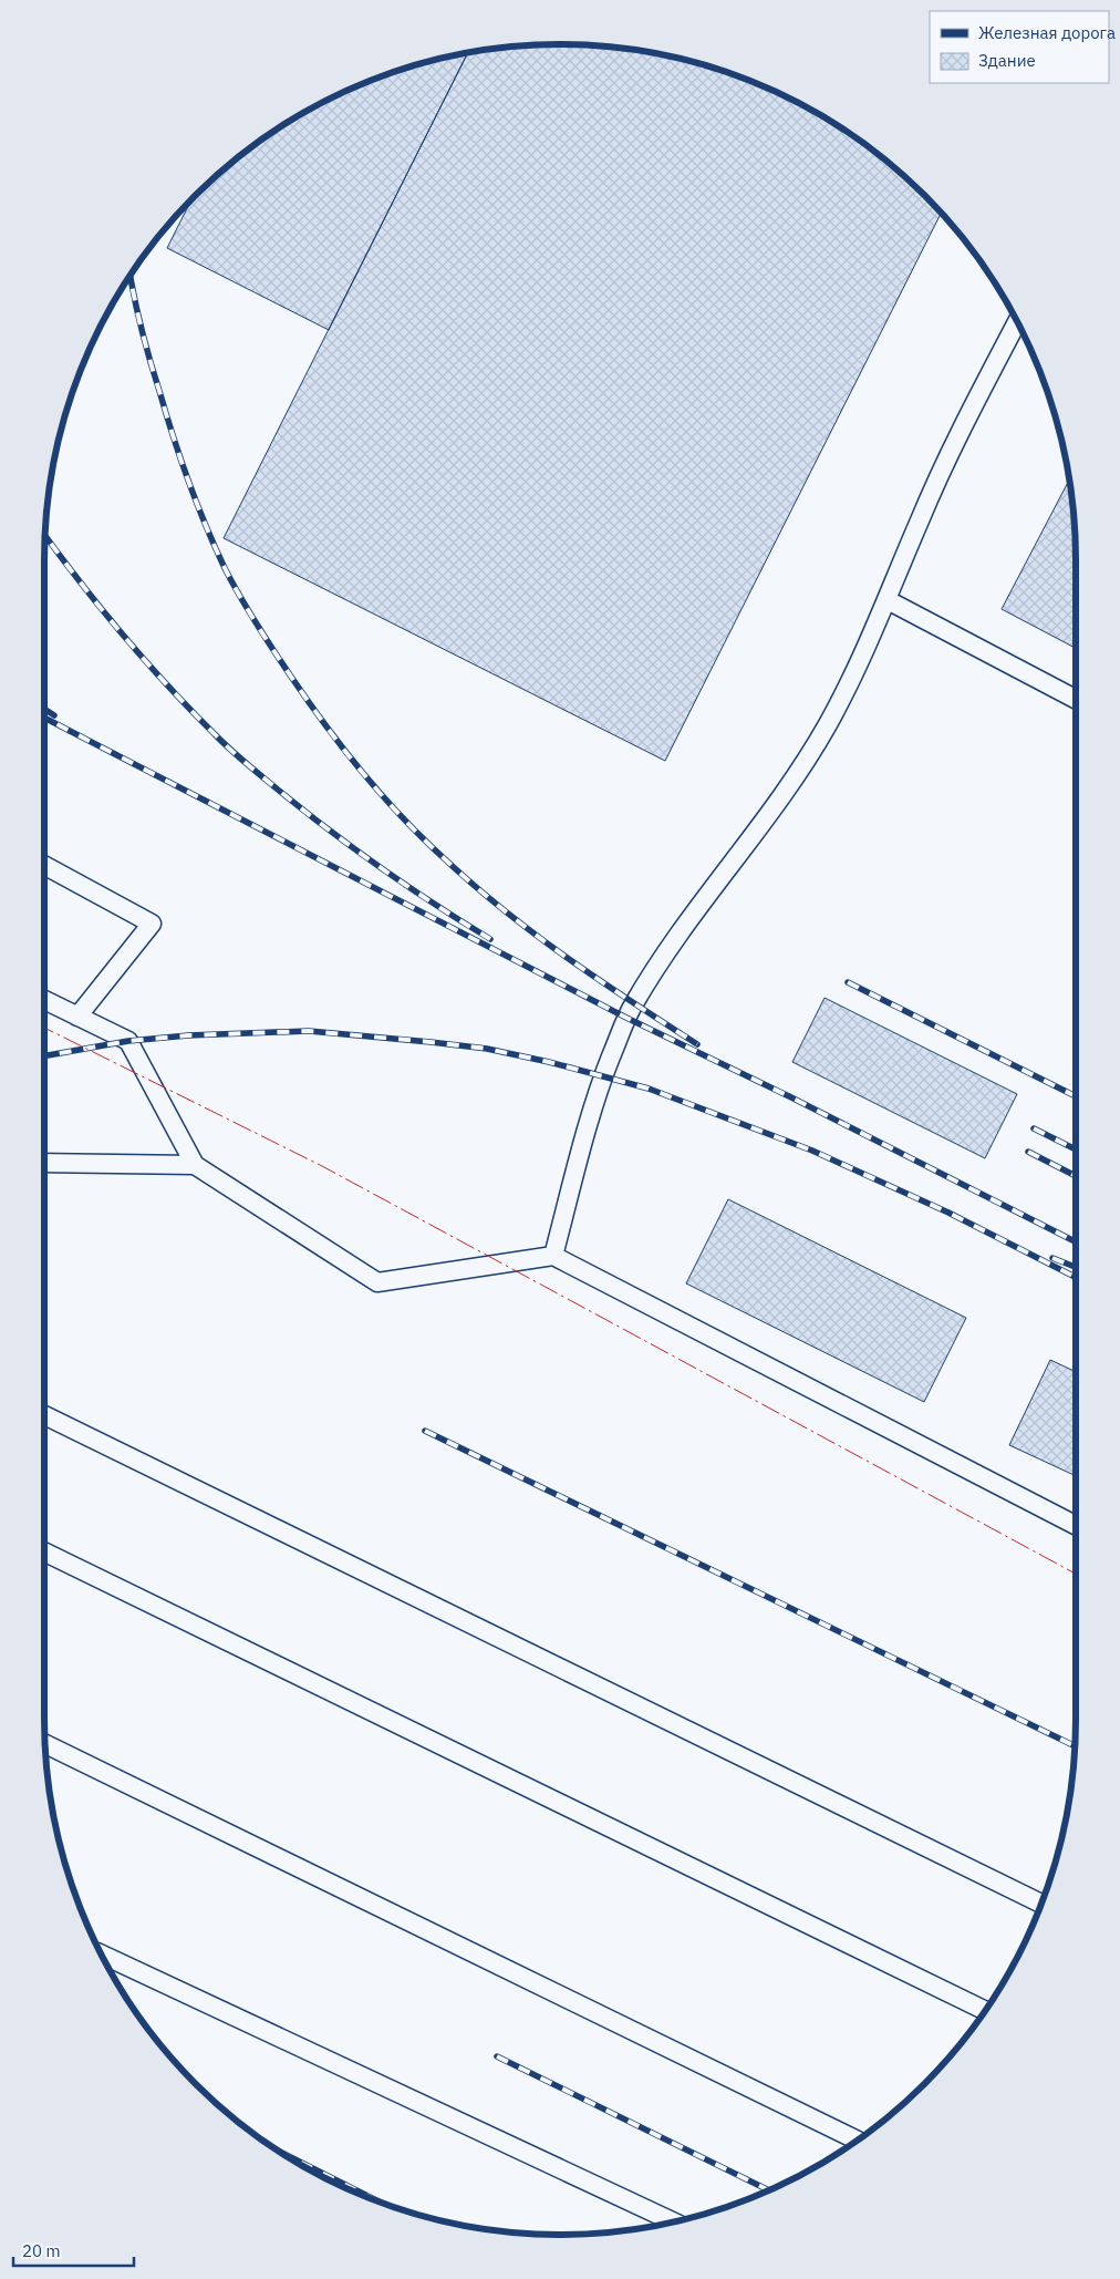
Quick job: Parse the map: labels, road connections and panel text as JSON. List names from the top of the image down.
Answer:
{
  "legend": ["Железная дорога", "Здание"],
  "scale_bar": "20 m"
}
